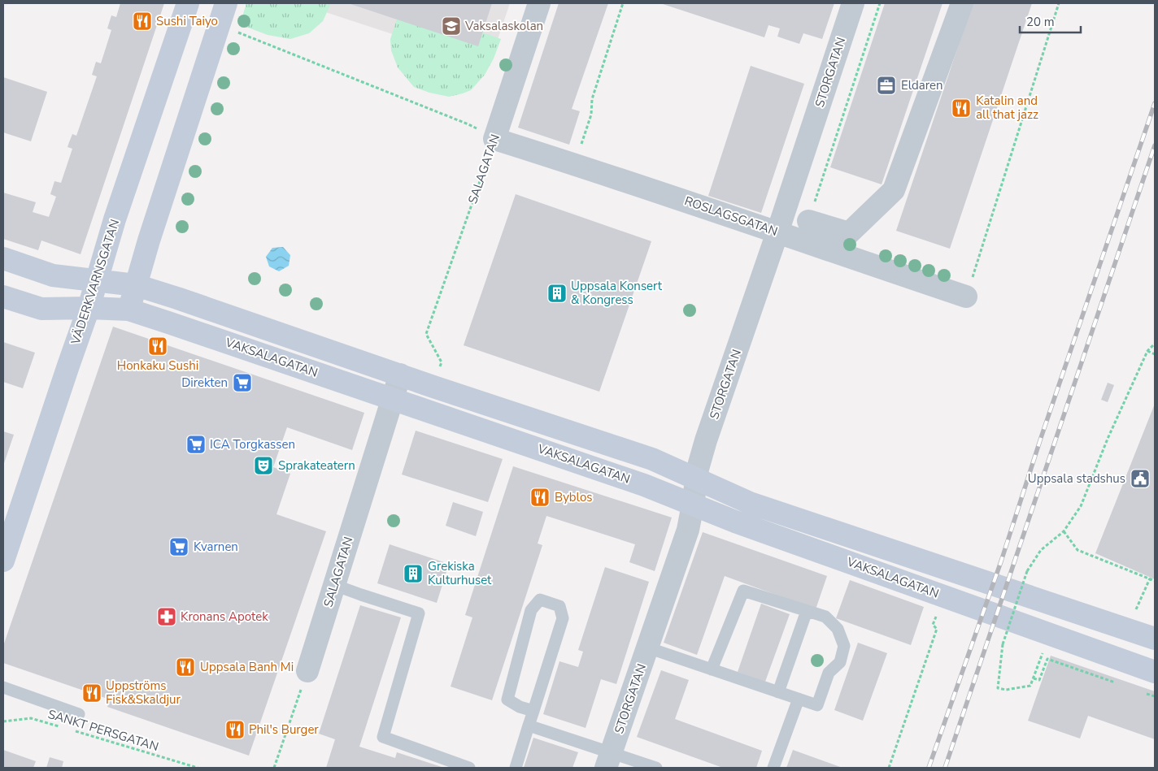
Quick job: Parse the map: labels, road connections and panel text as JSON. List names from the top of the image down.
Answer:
{
  "streets": {
    "main road": ["VÄDERKVARNSGATAN", "VAKSALAGATAN"],
    "street": ["STORGATAN", "SALAGATAN", "ROSLAGSGATAN"],
    "path": ["SANKT PERSGATAN"]
  },
  "crossings": [
    ["STORGATAN", "ROSLAGSGATAN"],
    ["STORGATAN", "VAKSALAGATAN"],
    ["SALAGATAN", "ROSLAGSGATAN"],
    ["SALAGATAN", "VAKSALAGATAN"],
    ["VÄDERKVARNSGATAN", "VAKSALAGATAN"]
  ],
  "places": {
    "restaurant": [
      "Sushi Taiyo",
      "Katalin and all that jazz",
      "Honkaku Sushi",
      "Byblos",
      "Uppsala Banh Mi",
      "Uppströms Fisk&Skaldjur",
      "Phil's Burger"
    ],
    "school or university": ["Vaksalaskolan"],
    "office": ["Eldaren"],
    "building": ["Uppsala Konsert & Kongress", "Grekiska Kulturhuset"],
    "supermarket": ["Direkten", "ICA Torgkassen", "Kvarnen"],
    "theatre": ["Sprakateatern"],
    "public building": ["Uppsala stadshus"],
    "pharmacy": ["Kronans Apotek"]
  },
  "scale_bar": "20 m"
}
